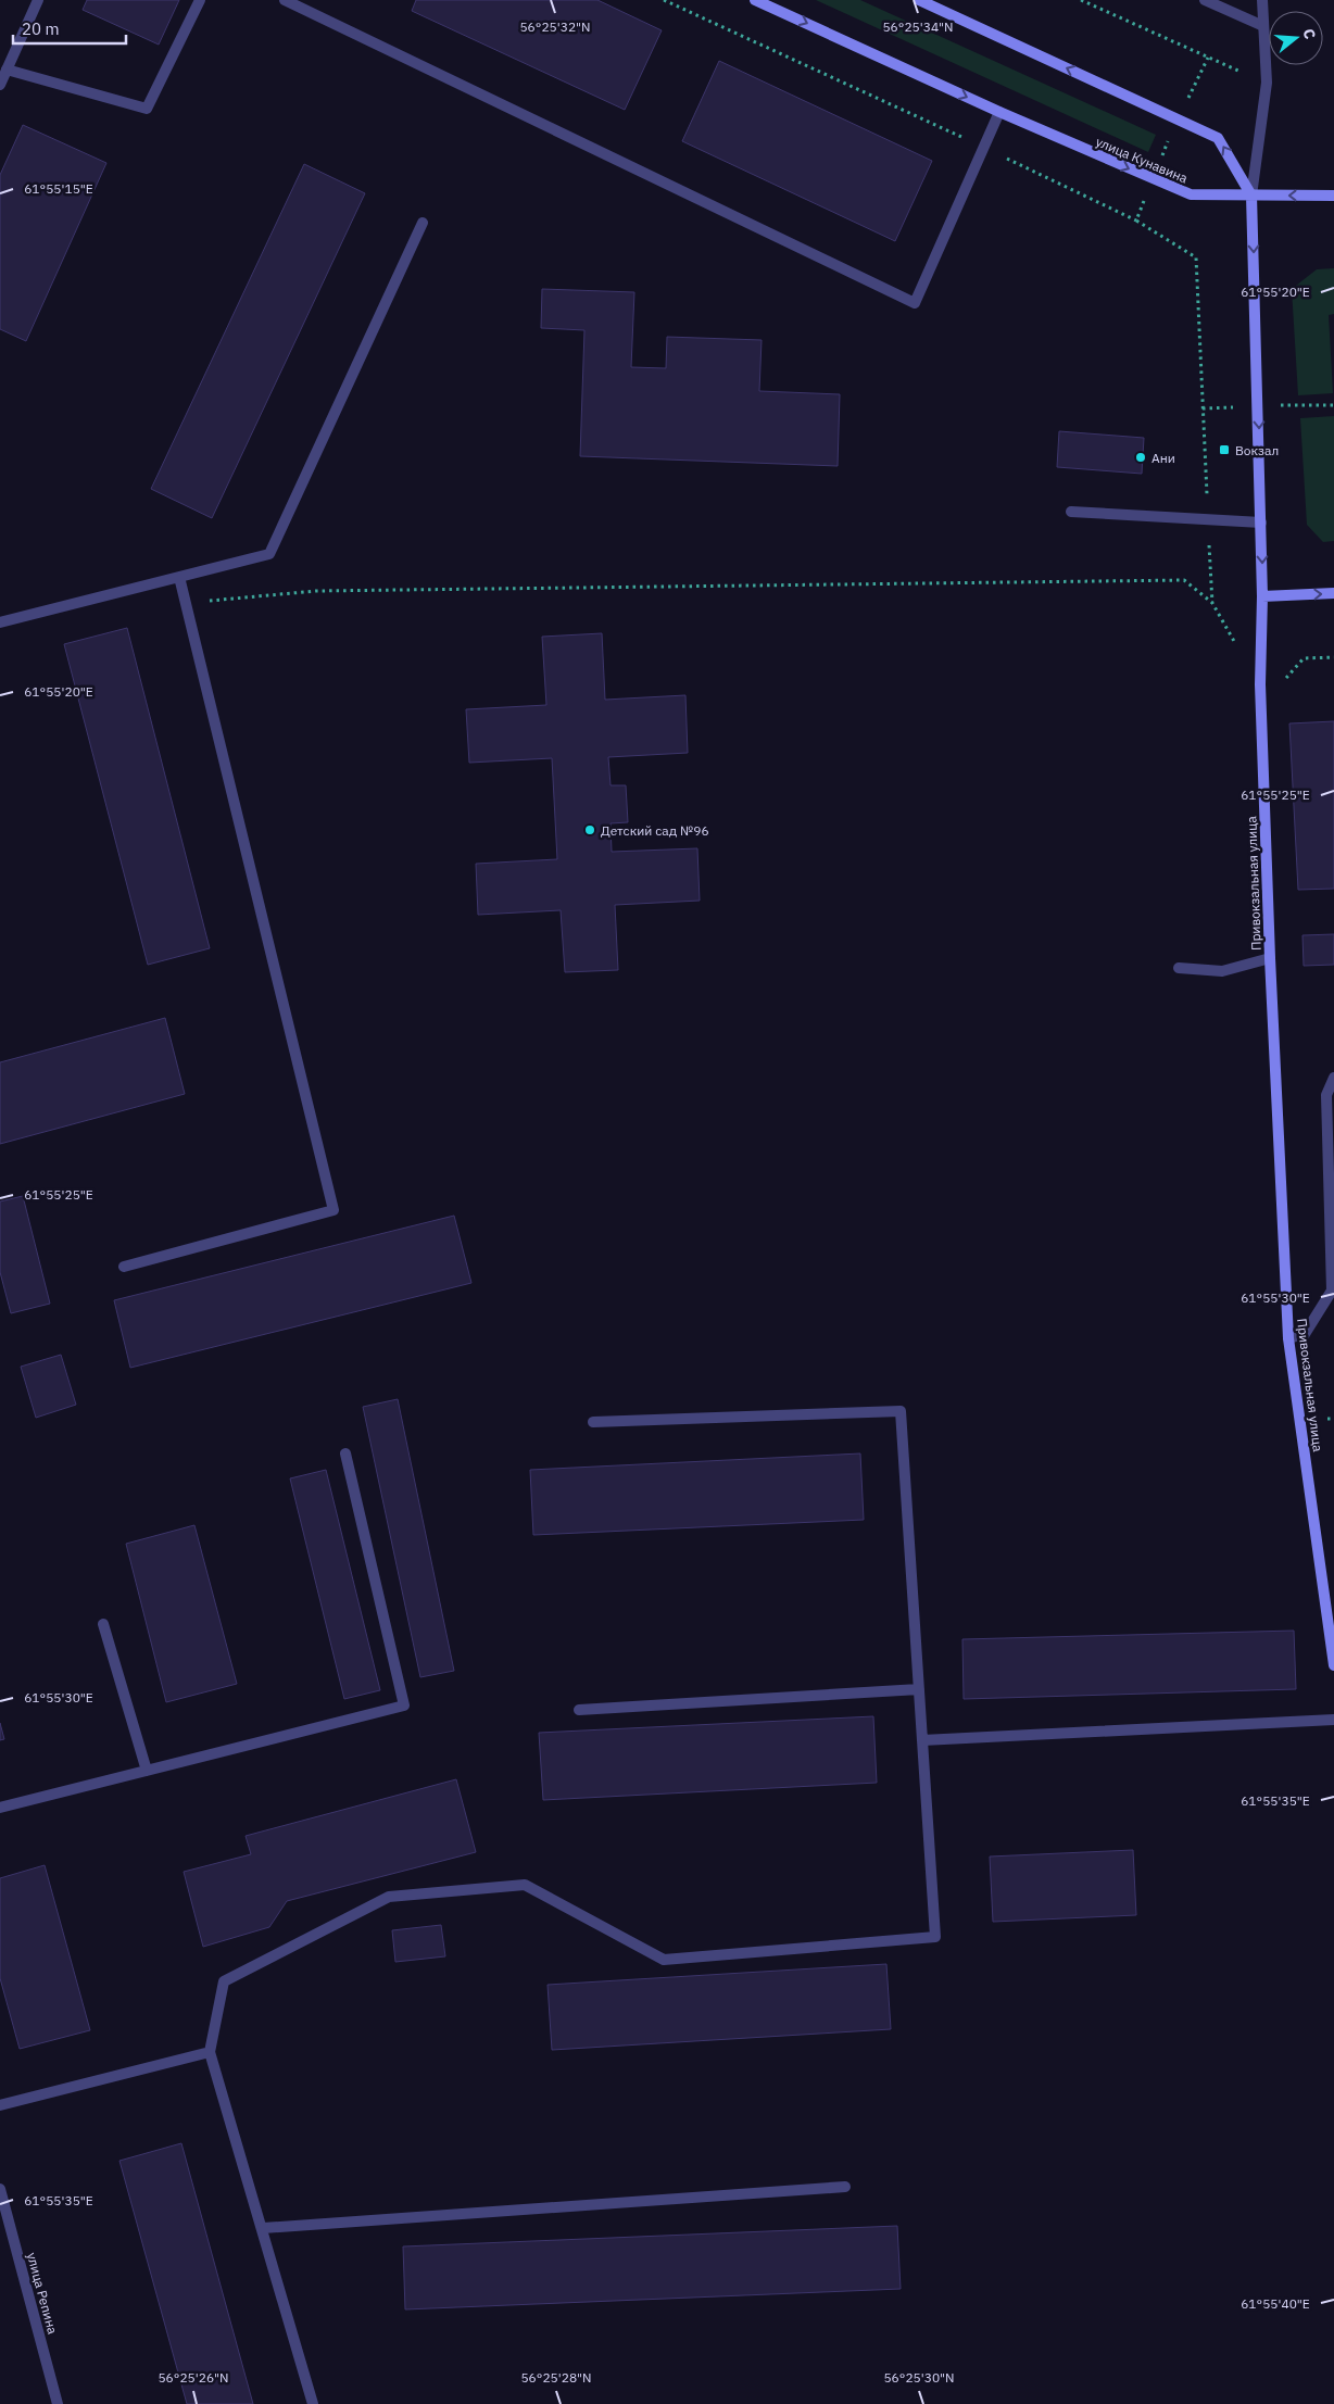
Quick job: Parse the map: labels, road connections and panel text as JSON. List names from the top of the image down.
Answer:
{
  "streets": {
    "street": ["улица Кунавина", "Привокзальная улица", "улица Репина"]
  },
  "crossings": [
    ["улица Кунавина", "Привокзальная улица"]
  ],
  "places": {
    "transit": ["Вокзал"],
    "other": ["Ани", "Детский сад №96"]
  },
  "scale_bar": "20 m",
  "north": "right",
  "coordinates": [
    "56°25'32\"N",
    "56°25'34\"N",
    "61°55'15\"E",
    "61°55'20\"E",
    "61°55'25\"E",
    "61°55'30\"E",
    "61°55'35\"E",
    "61°55'40\"E",
    "56°25'26\"N",
    "56°25'28\"N",
    "56°25'30\"N"
  ]
}
